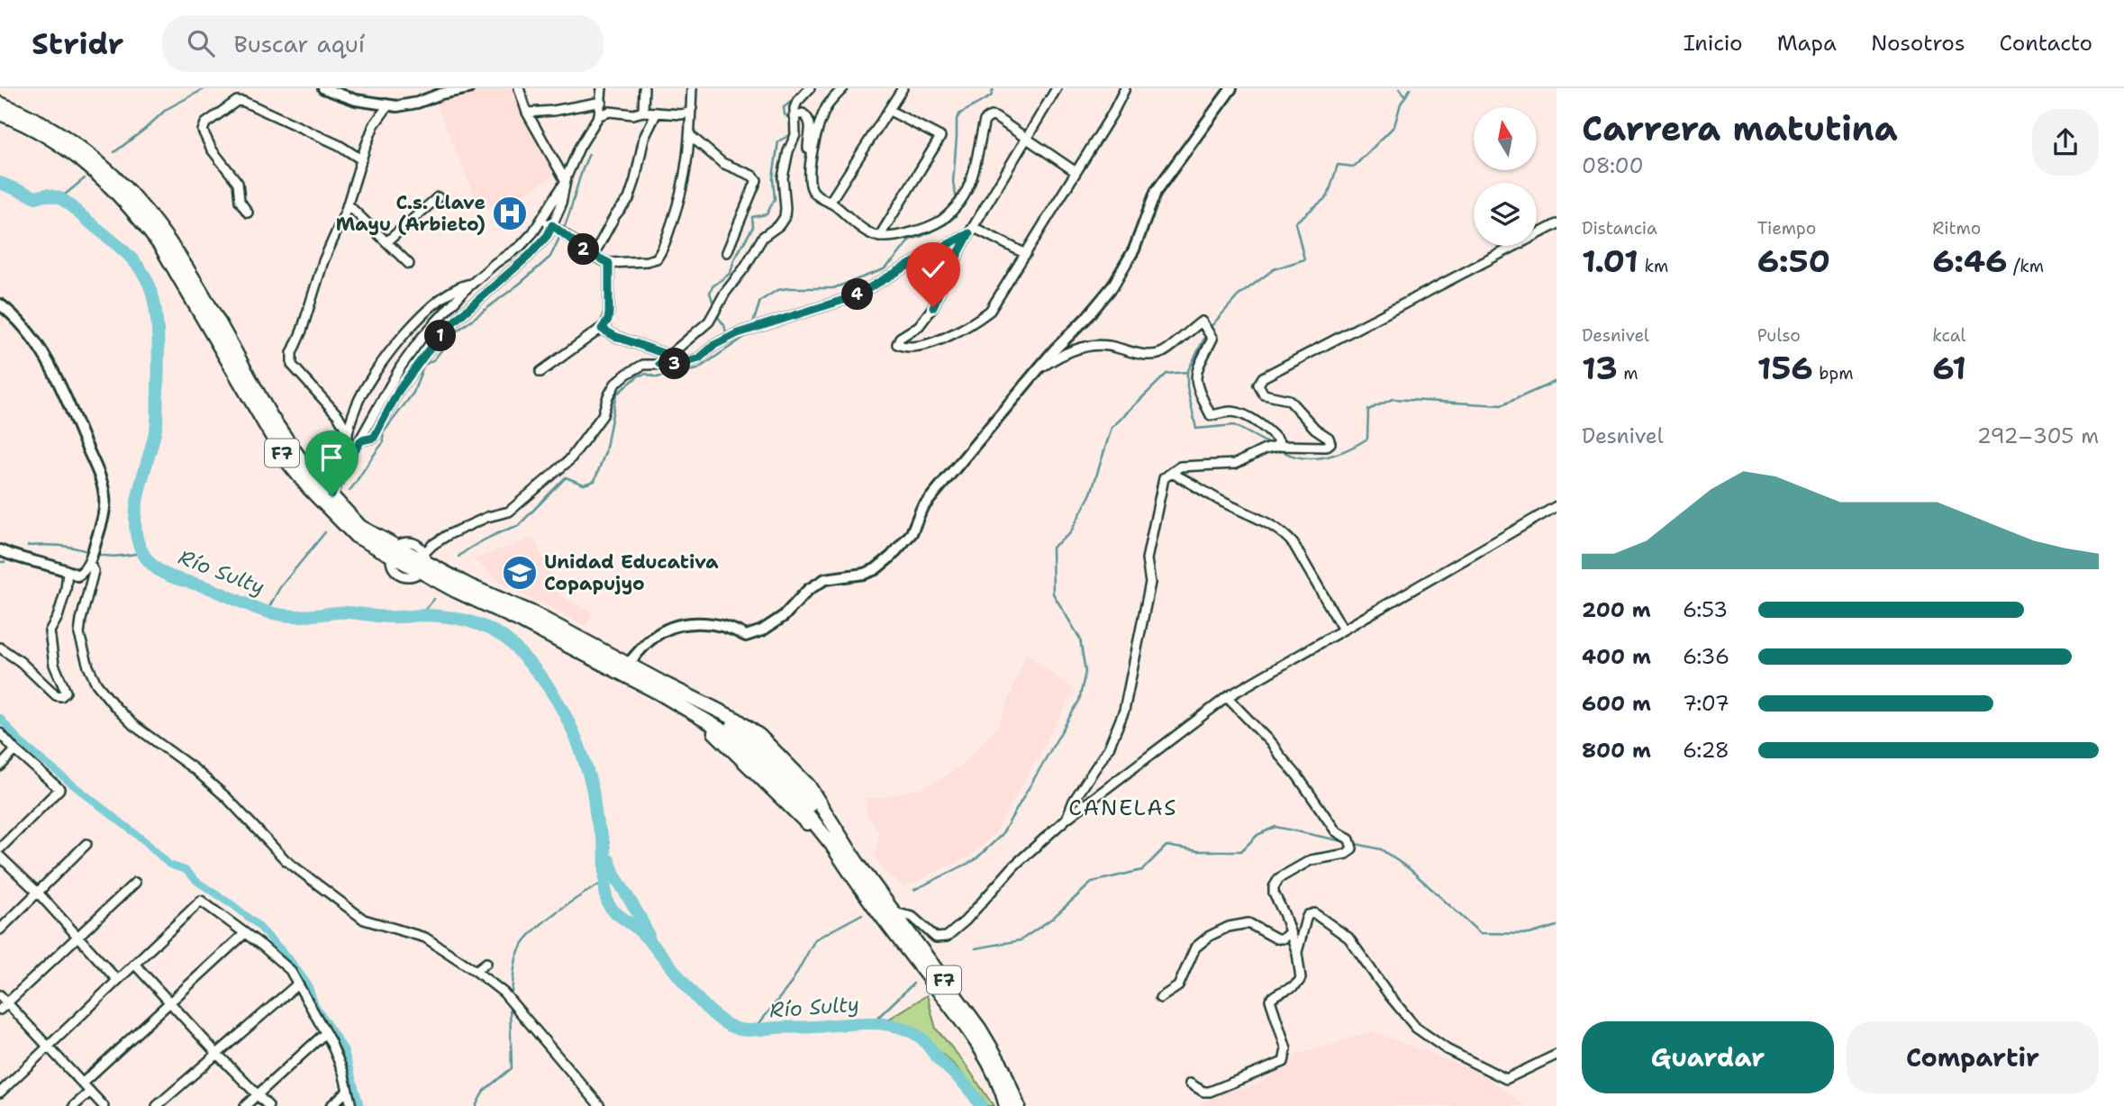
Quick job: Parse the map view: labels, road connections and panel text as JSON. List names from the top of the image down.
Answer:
{
  "streets": {
    "highway": ["F7"]
  },
  "districts": ["CANELAS"],
  "water": ["Río Sulty"],
  "places": {
    "hospital": ["C.s. Llave Mayu (Arbieto)"],
    "school or university": ["Unidad Educativa Copapujyo"]
  },
  "north": "top",
  "page": {
    "header": "Stridr",
    "search": "Buscar aquí",
    "nav": [
      "Inicio",
      "Mapa",
      "Nosotros",
      "Contacto"
    ],
    "heading": ["Carrera matutina", "08:00"],
    "stats": [
      ["Distancia", "1.01 km"],
      ["Tiempo", "6:50"],
      ["Ritmo", "6:46 /km"],
      ["Desnivel", "13 m"],
      ["Pulso", "156 bpm"],
      ["kcal", "61"]
    ],
    "pins": [
      "2",
      "4",
      "1",
      "3"
    ],
    "chart": ["Desnivel", "292–305 m"],
    "list": [
      {
        "name": "200 m",
        "note": "6:53"
      },
      {
        "name": "400 m",
        "note": "6:36"
      },
      {
        "name": "600 m",
        "note": "7:07"
      },
      {
        "name": "800 m",
        "note": "6:28"
      }
    ],
    "buttons": ["Guardar", "Compartir"]
  }
}
